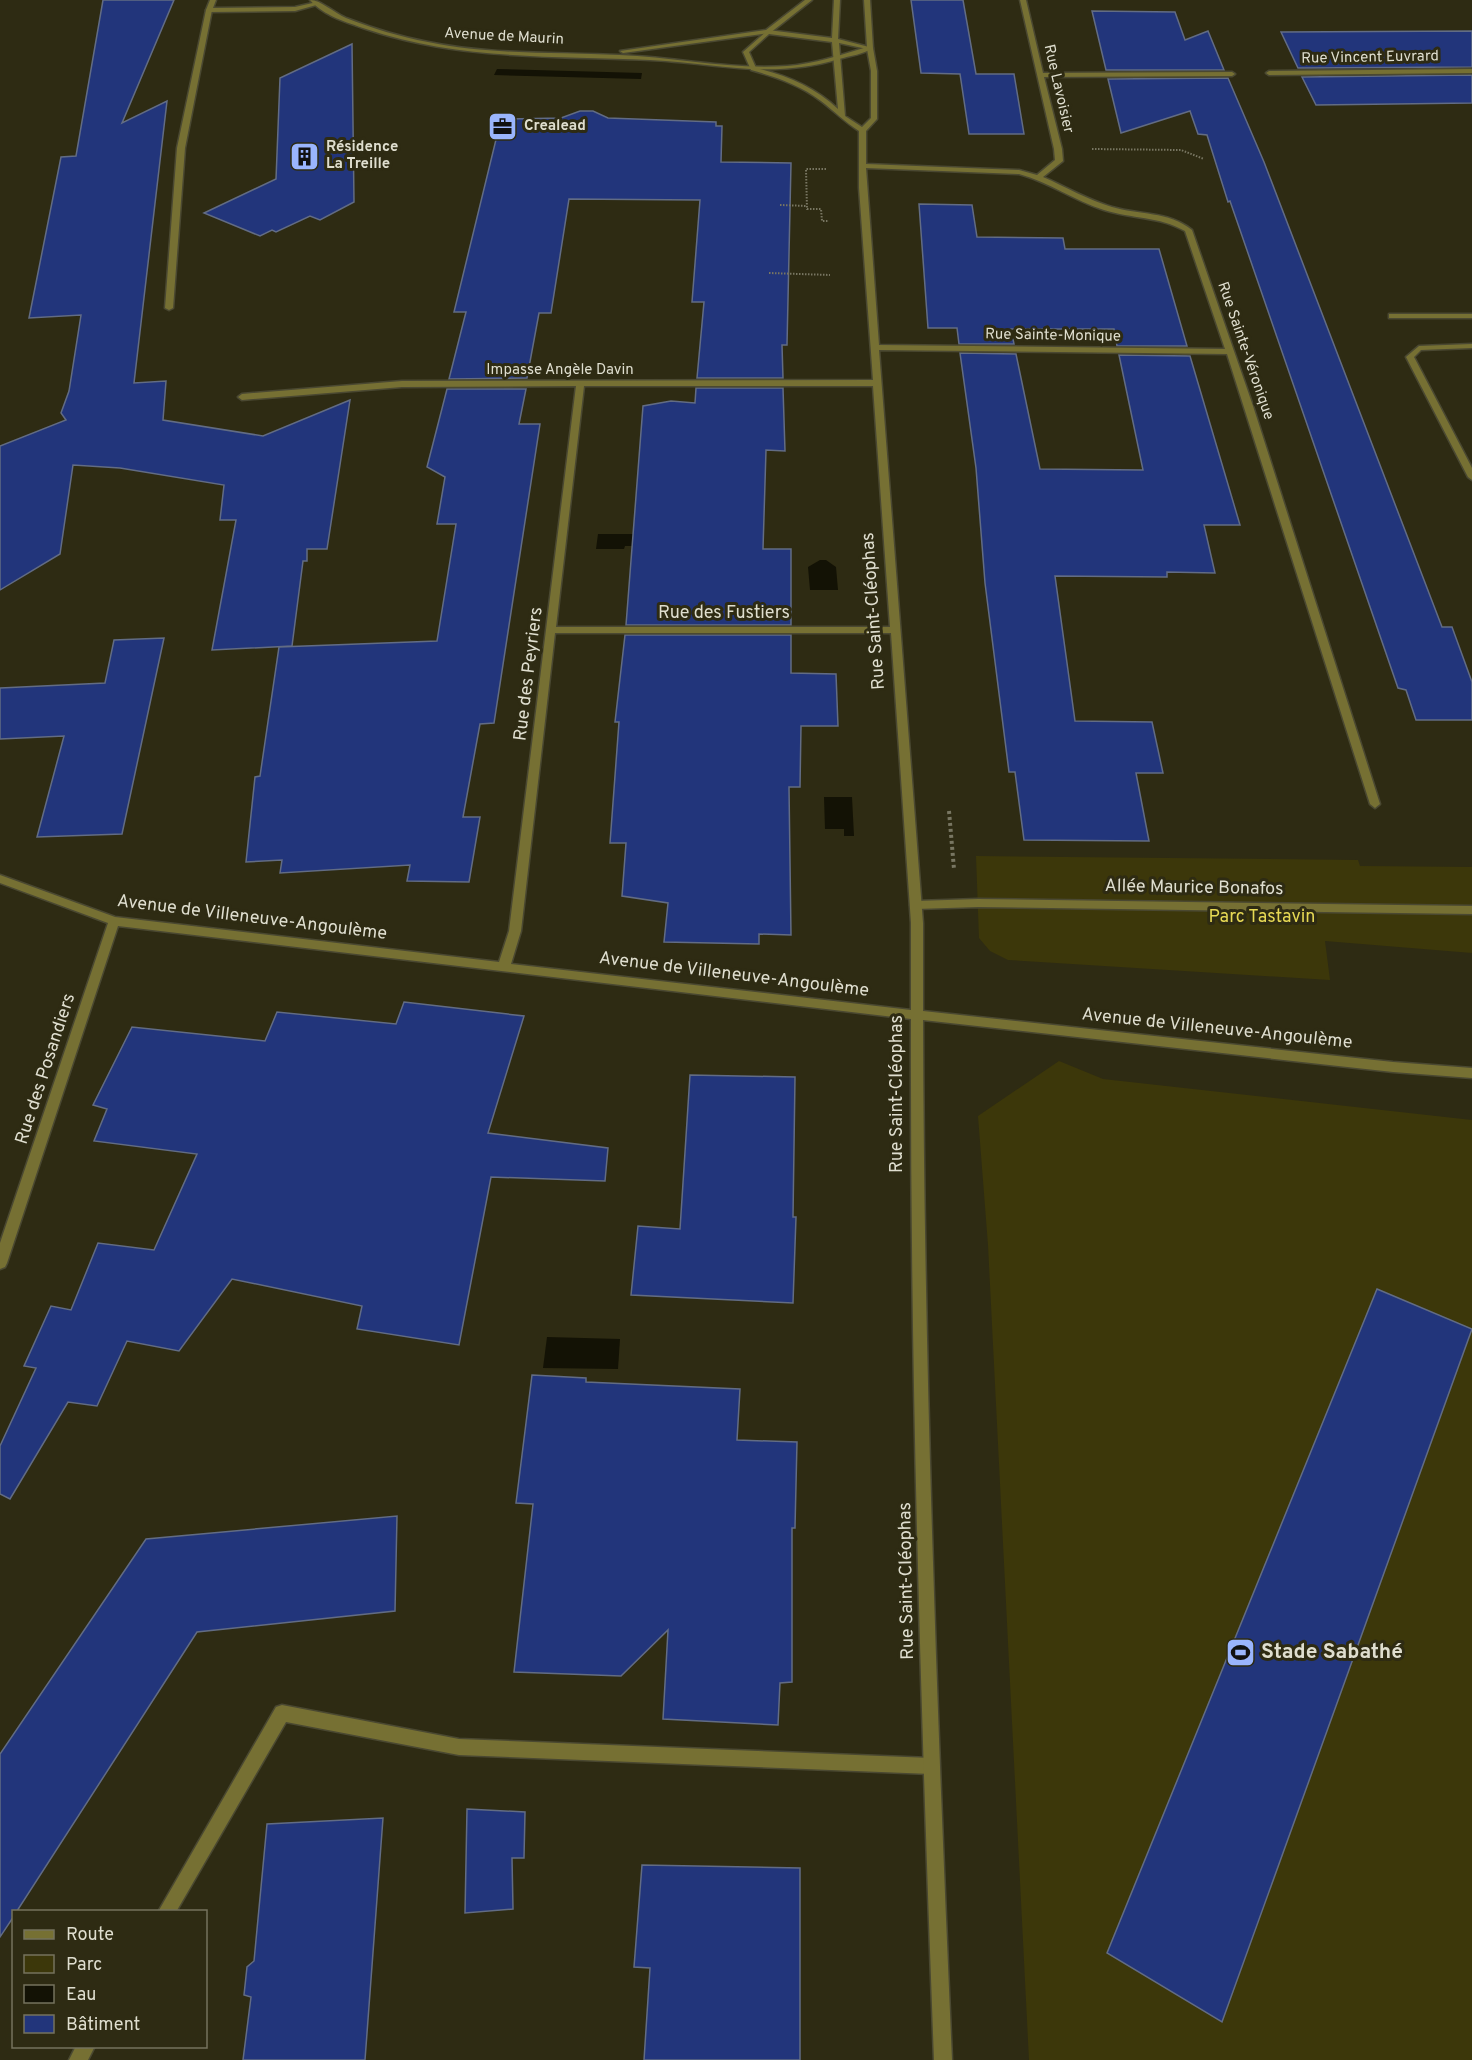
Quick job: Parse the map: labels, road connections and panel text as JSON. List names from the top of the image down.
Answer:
{
  "streets": {
    "street": [
      "Avenue de Maurin",
      "Rue Vincent Euvrard",
      "Rue Lavoisier",
      "Rue Sainte-Monique",
      "Rue Sainte-Véronique",
      "Impasse Angèle Davin",
      "Rue Saint-Cléophas",
      "Rue des Fustiers",
      "Rue des Peyriers",
      "Allée Maurice Bonafos",
      "Avenue de Villeneuve-Angoulème",
      "Rue des Posandiers"
    ]
  },
  "crossings": [
    ["Avenue de Maurin", "Rue Saint-Cléophas"],
    ["Rue Lavoisier", "Rue Sainte-Véronique"],
    ["Rue Sainte-Monique", "Rue Sainte-Véronique"],
    ["Rue Sainte-Monique", "Rue Saint-Cléophas"],
    ["Rue Sainte-Véronique", "Rue Saint-Cléophas"],
    ["Impasse Angèle Davin", "Rue Saint-Cléophas"],
    ["Impasse Angèle Davin", "Rue des Peyriers"],
    ["Rue Saint-Cléophas", "Rue des Fustiers"],
    ["Rue Saint-Cléophas", "Allée Maurice Bonafos"],
    ["Rue Saint-Cléophas", "Avenue de Villeneuve-Angoulème"],
    ["Rue des Fustiers", "Rue des Peyriers"],
    ["Rue des Peyriers", "Avenue de Villeneuve-Angoulème"],
    ["Avenue de Villeneuve-Angoulème", "Rue des Posandiers"]
  ],
  "parks": ["Parc Tastavin"],
  "places": {
    "office": ["Crealead"],
    "building": ["Résidence La Treille"],
    "sports": ["Stade Sabathé"]
  },
  "legend": [
    "Route",
    "Parc",
    "Eau",
    "Bâtiment"
  ]
}
